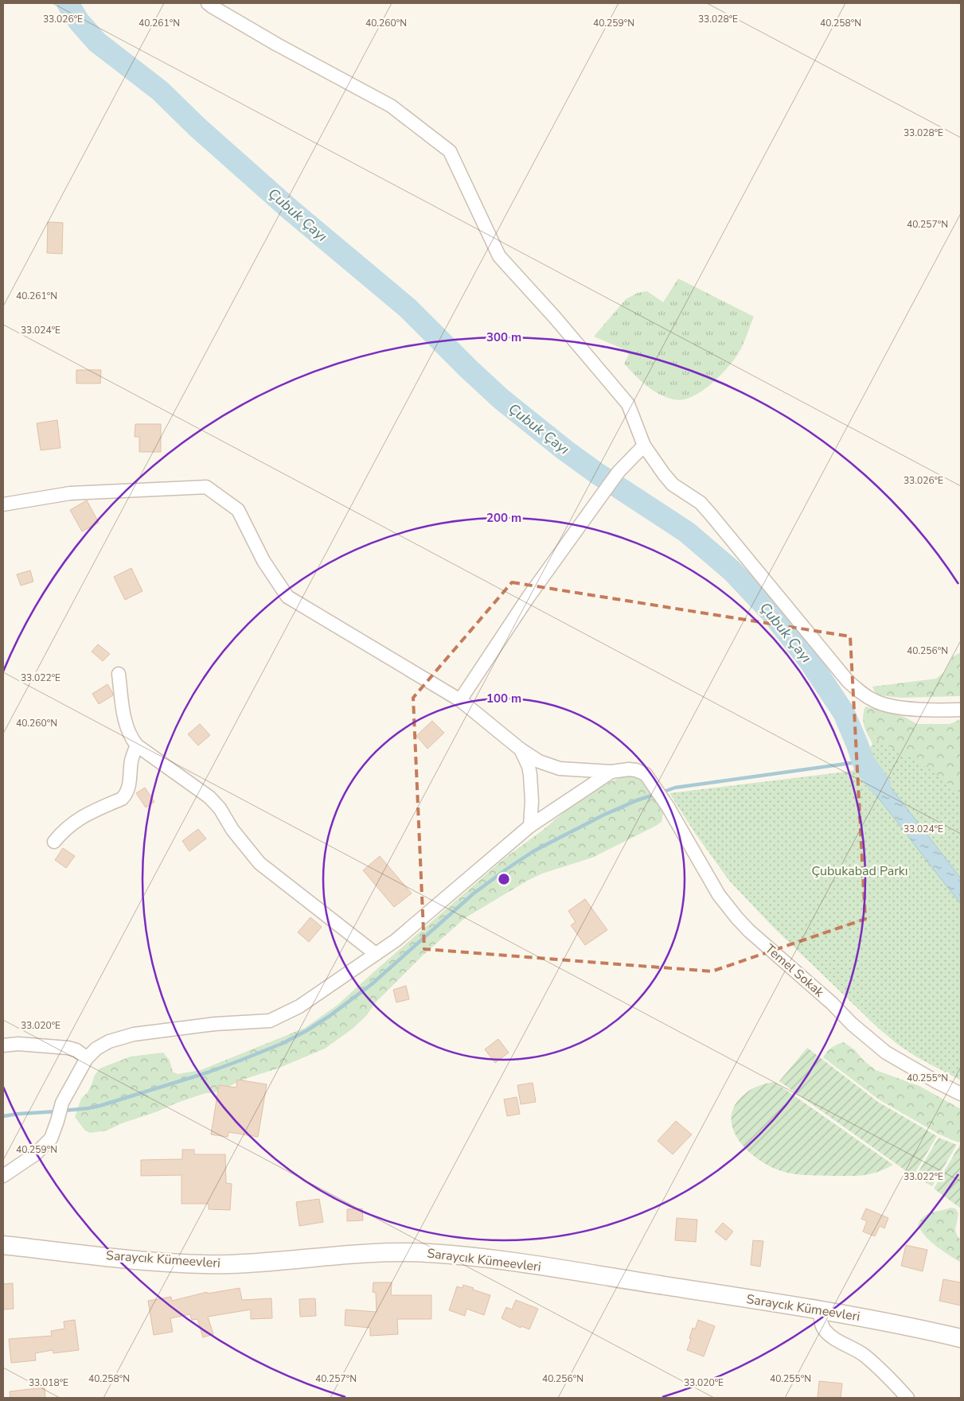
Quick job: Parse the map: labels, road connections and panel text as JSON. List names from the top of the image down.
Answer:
{
  "streets": {
    "main road": ["Saraycık Kümeevleri"],
    "street": ["Temel Sokak"]
  },
  "water": ["Çubuk Çayı"],
  "parks": ["Çubukabad Parkı"],
  "coordinates": [
    "33.026°E",
    "33.028°E",
    "40.261°N",
    "40.260°N",
    "40.259°N",
    "40.258°N",
    "40.257°N",
    "33.024°E",
    "40.256°N",
    "33.022°E",
    "33.020°E",
    "40.255°N",
    "33.018°E"
  ],
  "rings": ["300 m", "200 m", "100 m"]
}
